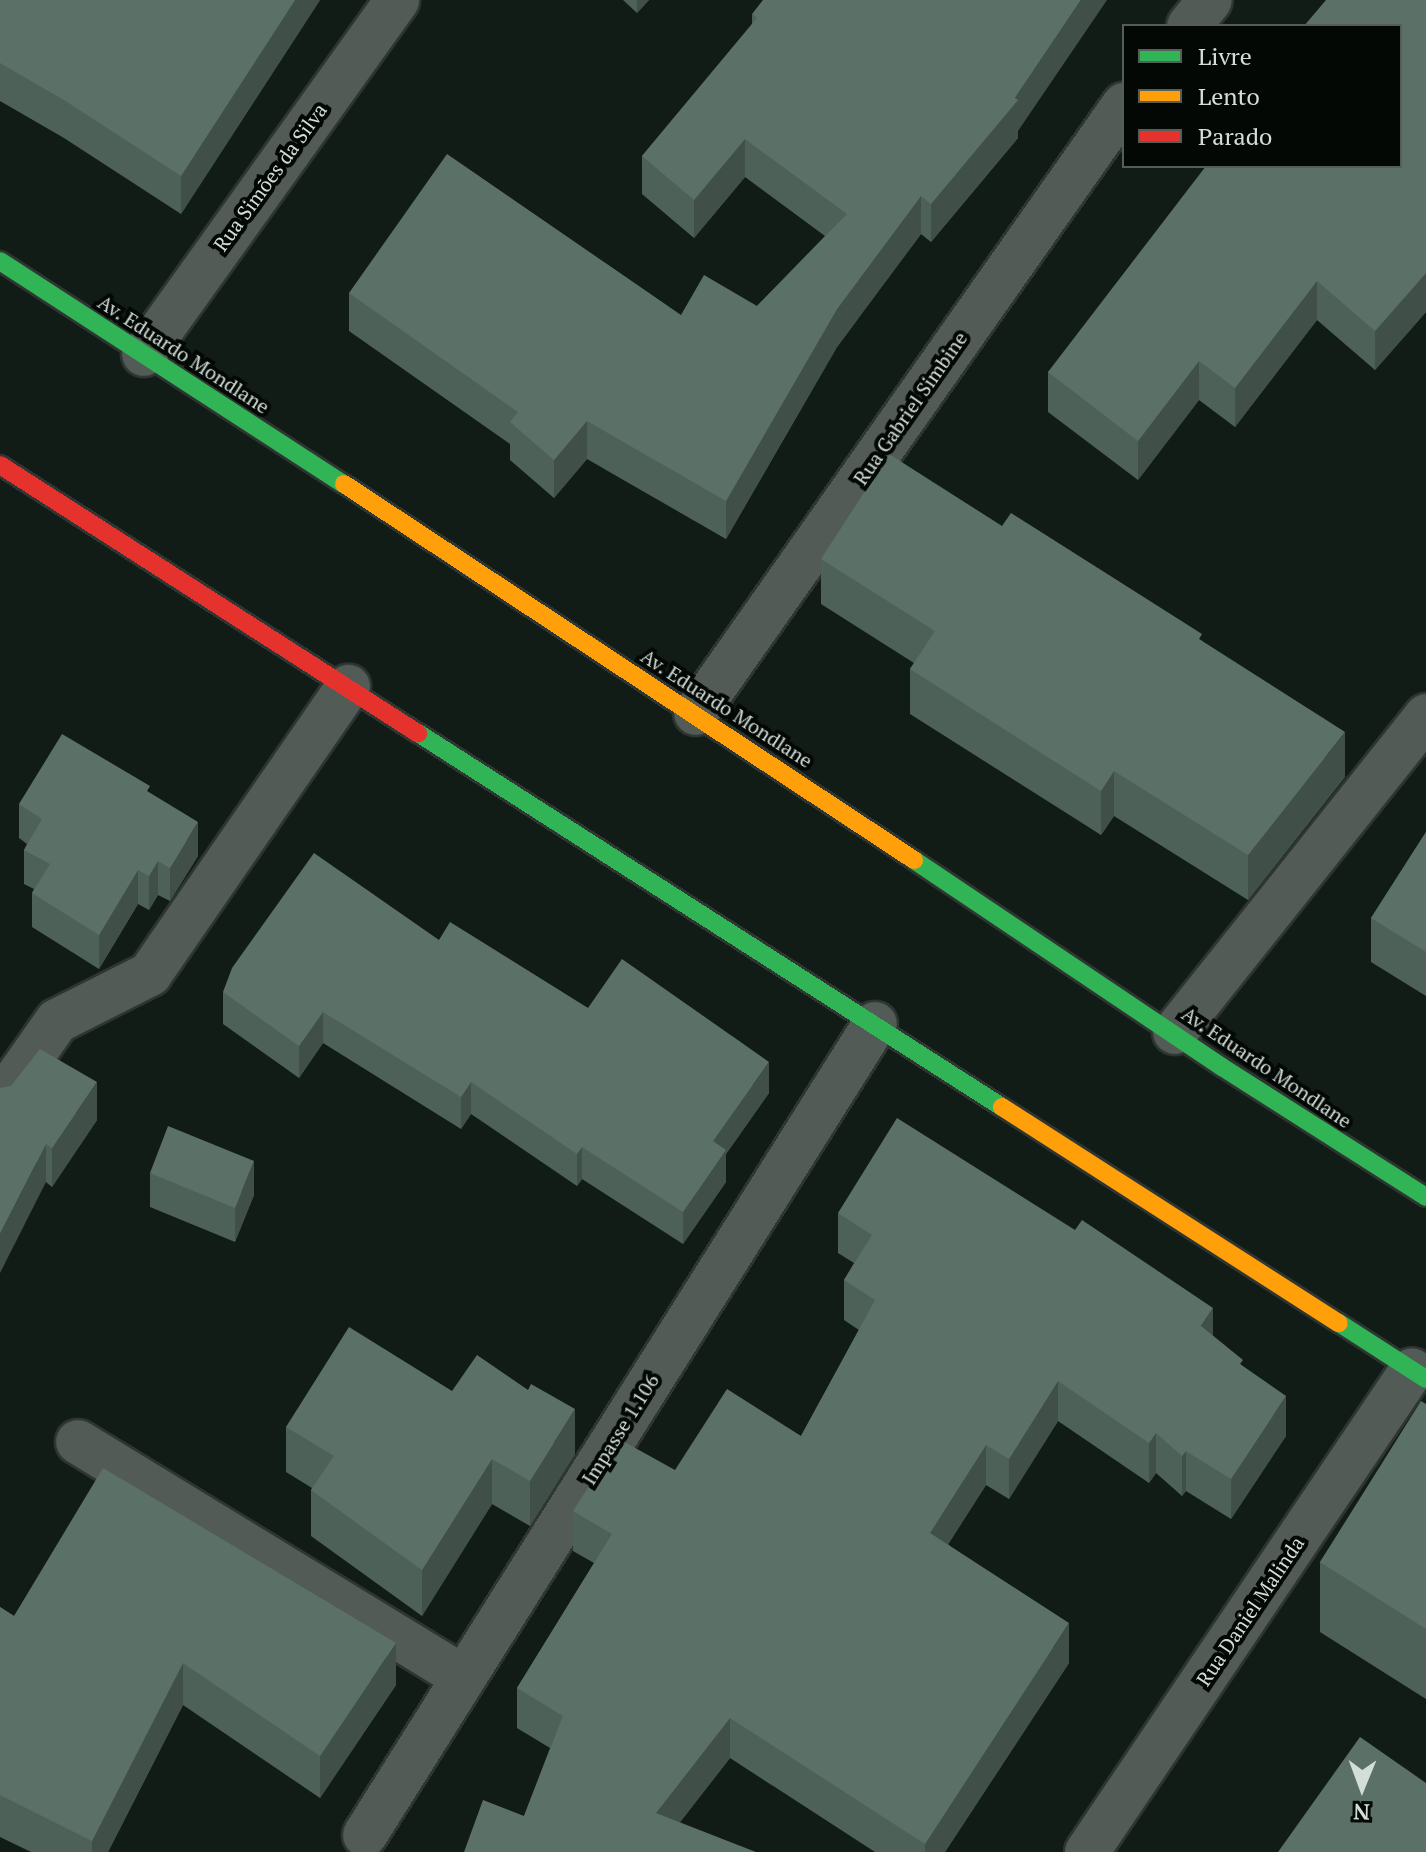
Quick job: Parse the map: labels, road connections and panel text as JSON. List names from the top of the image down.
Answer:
{
  "streets": {
    "main road": ["Av. Eduardo Mondlane"],
    "street": [
      "Rua Simões da Silva",
      "Rua Gabriel Simbine",
      "Impasse 1.106",
      "Rua Daniel Malinda"
    ]
  },
  "crossings": [
    ["Rua Simões da Silva", "Av. Eduardo Mondlane"],
    ["Av. Eduardo Mondlane", "Rua Gabriel Simbine"]
  ],
  "legend": ["Livre", "Lento", "Parado"],
  "north": "bottom"
}
